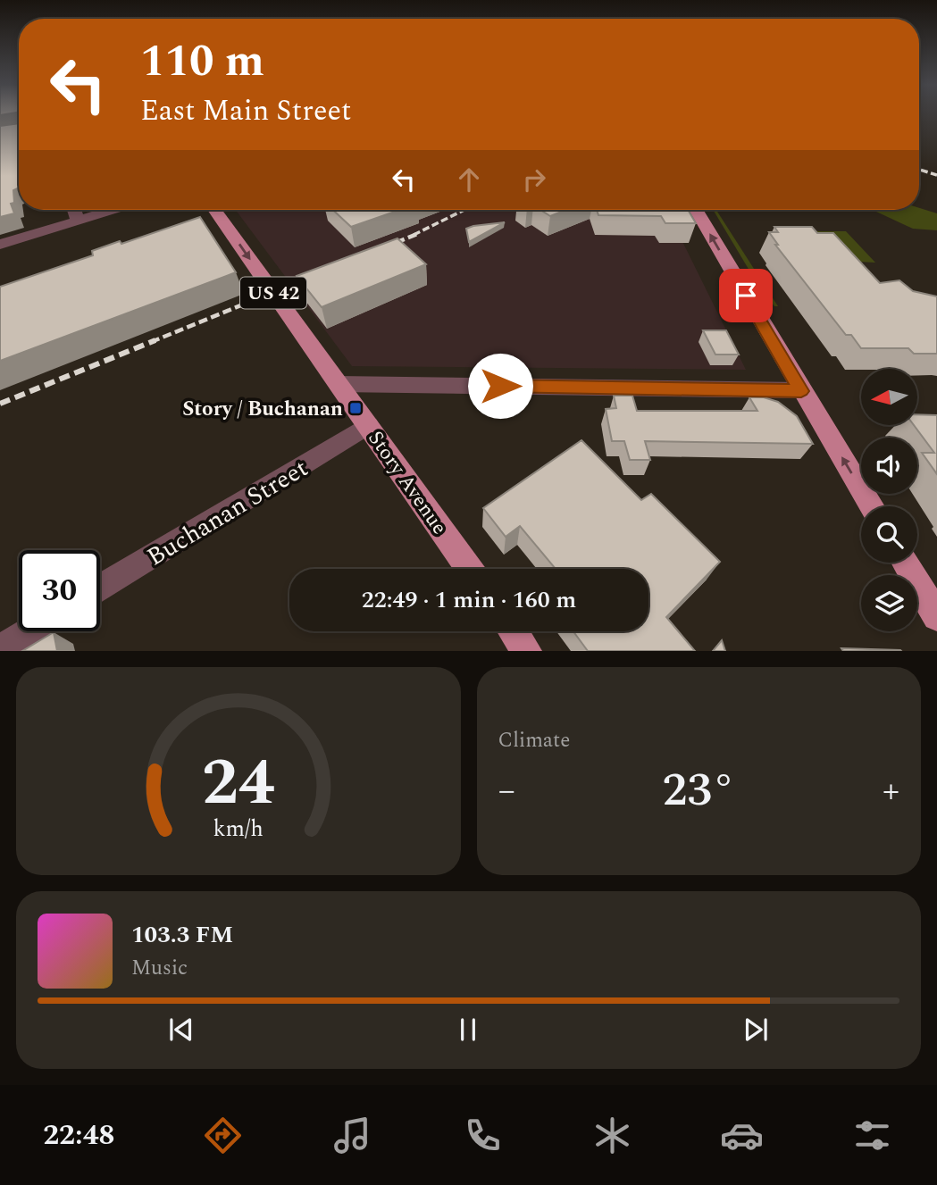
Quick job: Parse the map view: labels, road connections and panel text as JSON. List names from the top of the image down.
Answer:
{
  "streets": {
    "main road": ["US 42", "Story Avenue"],
    "street": ["Buchanan Street"]
  },
  "crossings": [
    ["Story Avenue", "Buchanan Street"]
  ],
  "one_way": ["Story Avenue"],
  "places": {
    "transit": ["Story / Buchanan"]
  },
  "north": "left",
  "page": {
    "turn": ["110 m", "East Main Street"],
    "limit": "30",
    "trip": "22:49 · 1 min · 160 m",
    "tile": "Climate",
    "heat": ["−", "23°", "+"],
    "song": ["103.3 FM", "Music"],
    "tabs": "22:48",
    "gauge": ["24", "km/h"]
  }
}
